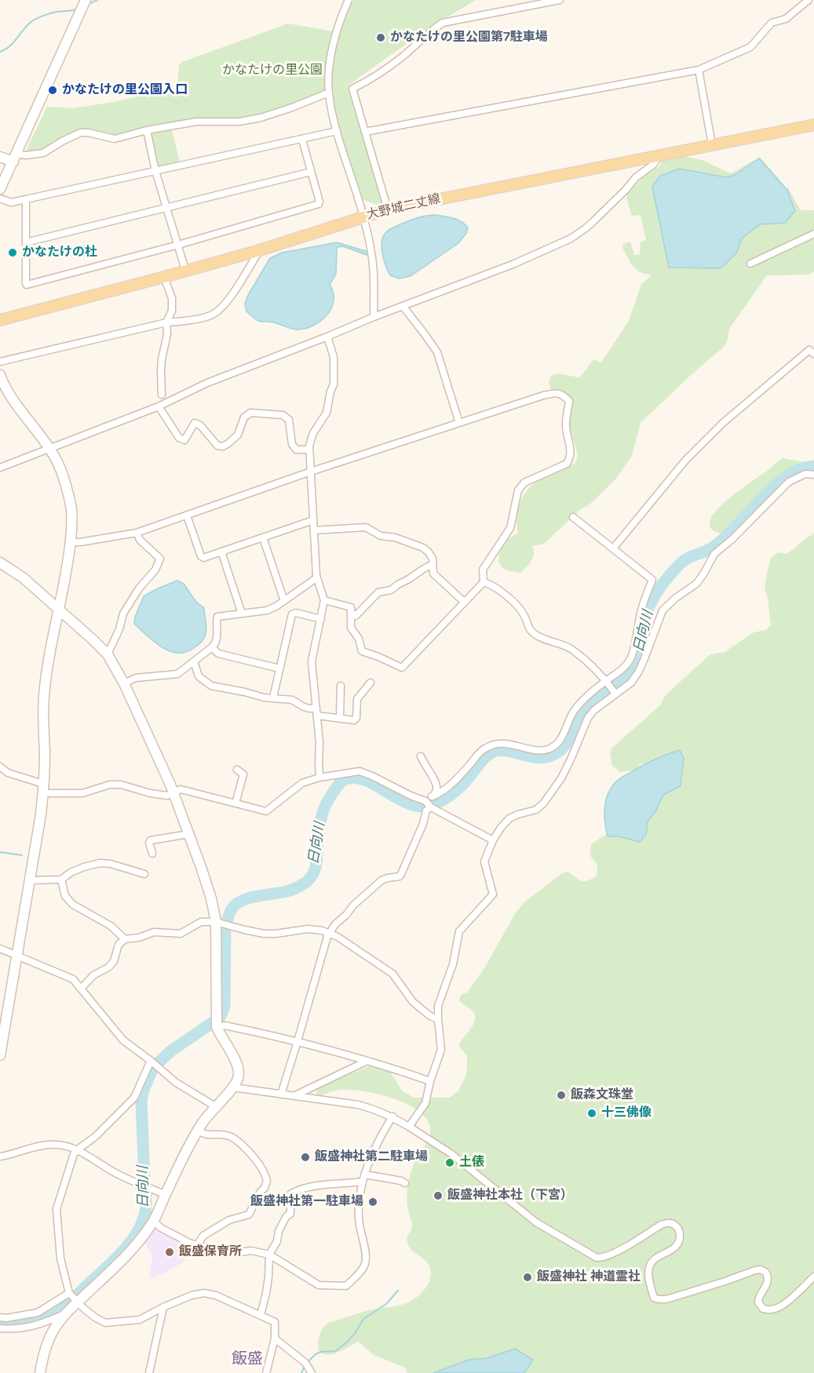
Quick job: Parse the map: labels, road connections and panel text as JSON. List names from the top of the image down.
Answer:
{
  "streets": {
    "main road": ["大野城二丈線"]
  },
  "districts": ["飯盛"],
  "water": ["日向川"],
  "parks": ["かなたけの里公園"],
  "places": [
    "かなたけの里公園第7駐車場",
    "かなたけの里公園入口",
    "かなたけの杜",
    "飯森文珠堂",
    "十三佛像",
    "飯盛神社第二駐車場",
    "土俵",
    "飯盛神社本社（下宮）",
    "飯盛神社第一駐車場",
    "飯盛保育所",
    "飯盛神社 神道霊社"
  ]
}
